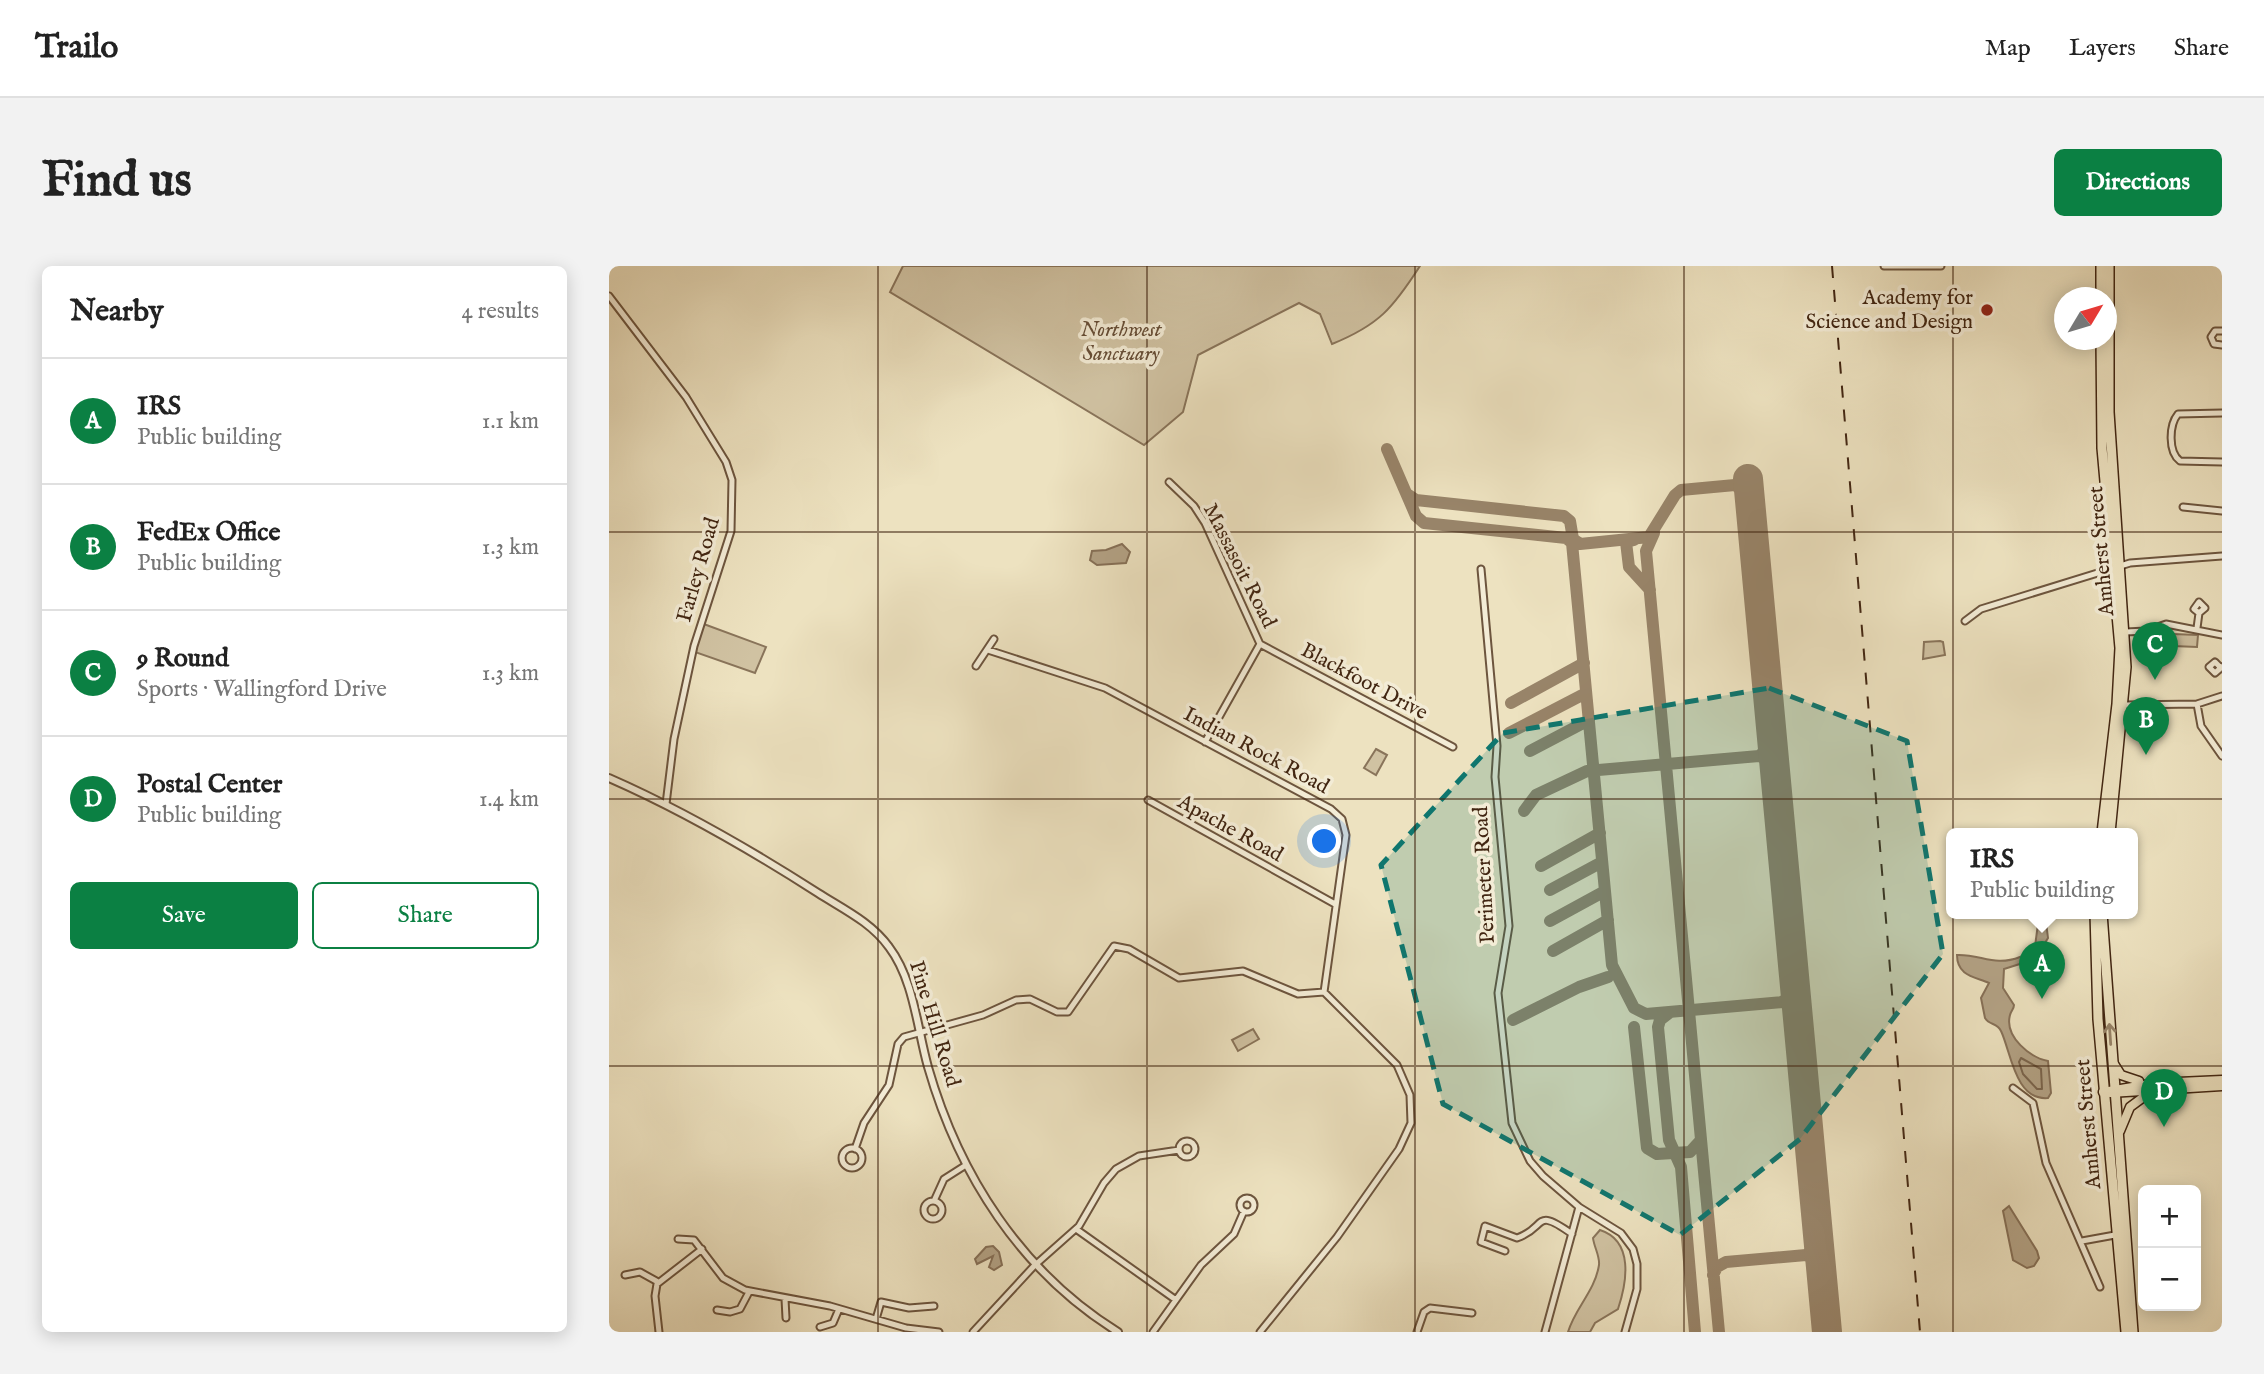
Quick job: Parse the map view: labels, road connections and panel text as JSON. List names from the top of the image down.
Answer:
{
  "streets": {
    "highway": ["Amherst Street"],
    "street": [
      "Massasoit Road",
      "Farley Road",
      "Blackfoot Drive",
      "Indian Rock Road",
      "Apache Road",
      "Perimeter Road",
      "Pine Hill Road"
    ]
  },
  "crossings": [
    ["Massasoit Road", "Blackfoot Drive"],
    ["Massasoit Road", "Indian Rock Road"],
    ["Farley Road", "Pine Hill Road"],
    ["Indian Rock Road", "Apache Road"]
  ],
  "parks": ["Northwest Sanctuary"],
  "places": ["Academy for Science and Design"],
  "north": "top right",
  "page": {
    "header": "Trailo",
    "nav": ["Map", "Layers", "Share"],
    "buttons": [
      "Directions",
      ["Save", "Share"]
    ],
    "title": "Find us",
    "heading": ["Nearby", "4 results"],
    "list": [
      {
        "mark": "A",
        "name": "IRS",
        "note": "Public building",
        "value": "1.1 km"
      },
      {
        "mark": "B",
        "name": "FedEx Office",
        "note": "Public building",
        "value": "1.3 km"
      },
      {
        "mark": "C",
        "name": "9 Round",
        "note": "Sports · Wallingford Drive",
        "value": "1.3 km"
      },
      {
        "mark": "D",
        "name": "Postal Center",
        "note": "Public building",
        "value": "1.4 km"
      }
    ],
    "pins": [
      "C",
      "B",
      "A",
      "D"
    ],
    "popup": ["IRS", "Public building"],
    "map_buttons": ["+", "−"]
  }
}
